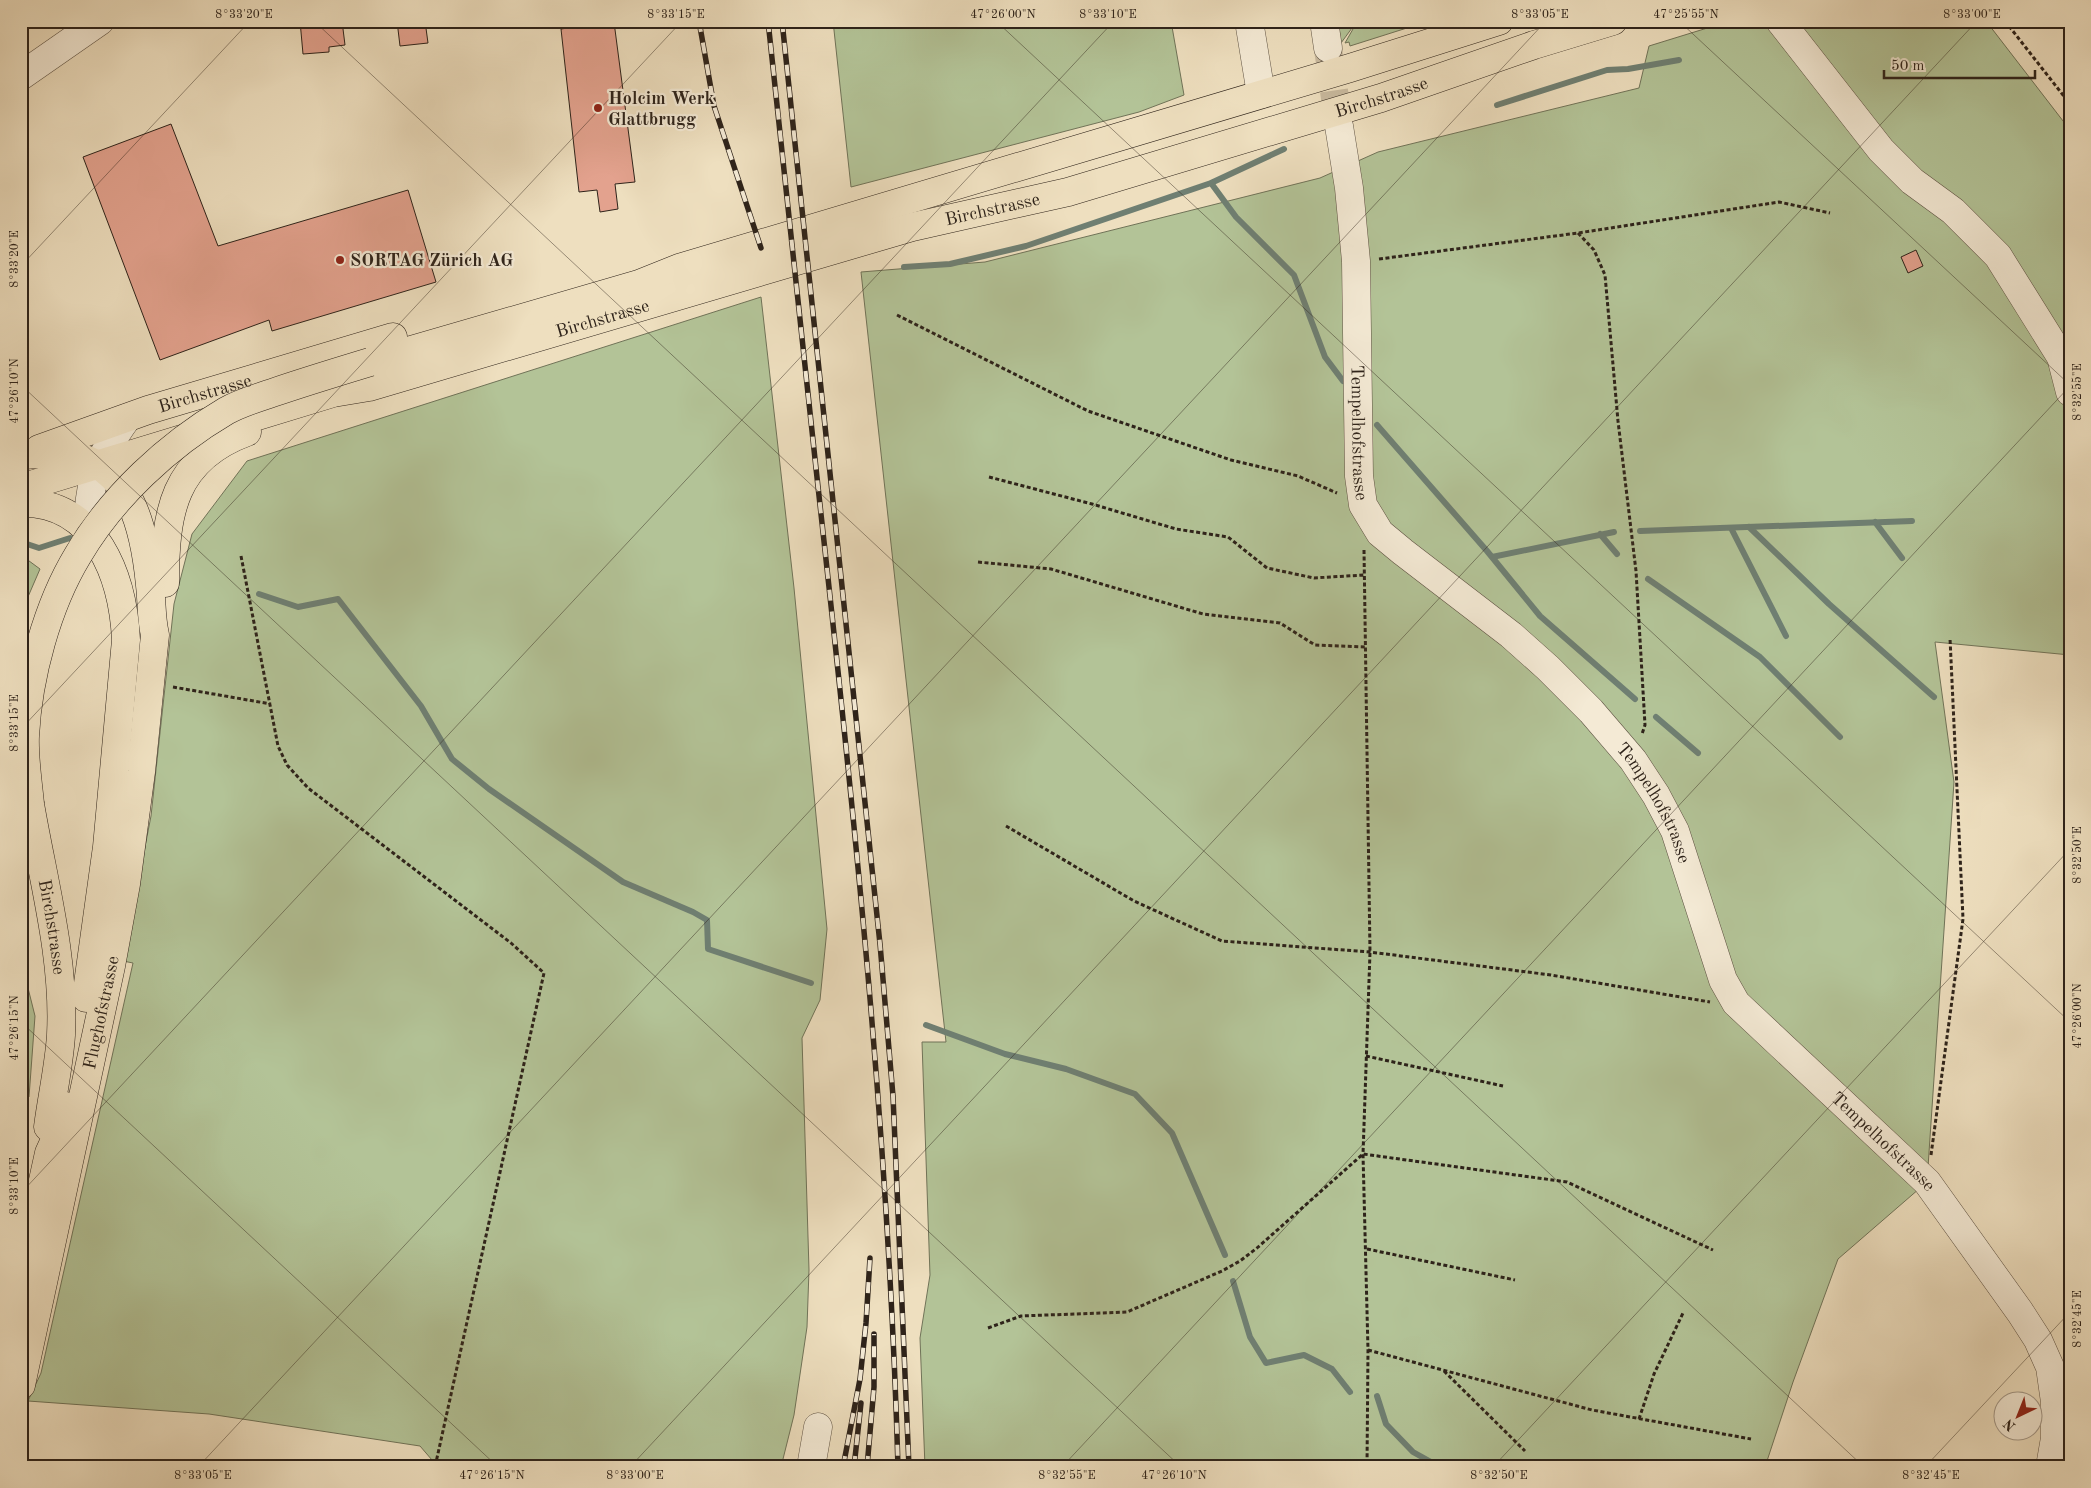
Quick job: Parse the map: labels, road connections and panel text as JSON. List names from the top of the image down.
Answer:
{
  "streets": {
    "main road": ["Birchstrasse", "Flughofstrasse"],
    "street": ["Tempelhofstrasse"]
  },
  "crossings": [
    ["Birchstrasse", "Flughofstrasse"]
  ],
  "places": ["Holcim Werk Glattbrugg", "SORTAG Zürich AG"],
  "scale_bar": "50 m",
  "north": "bottom left",
  "coordinates": [
    "8°33'20\"E",
    "8°33'15\"E",
    "47°26'00\"N",
    "8°33'10\"E",
    "8°33'05\"E",
    "47°25'55\"N",
    "8°33'00\"E",
    "47°26'10\"N",
    "8°32'55\"E",
    "8°32'50\"E",
    "47°26'15\"N",
    "8°32'45\"E"
  ]
}
